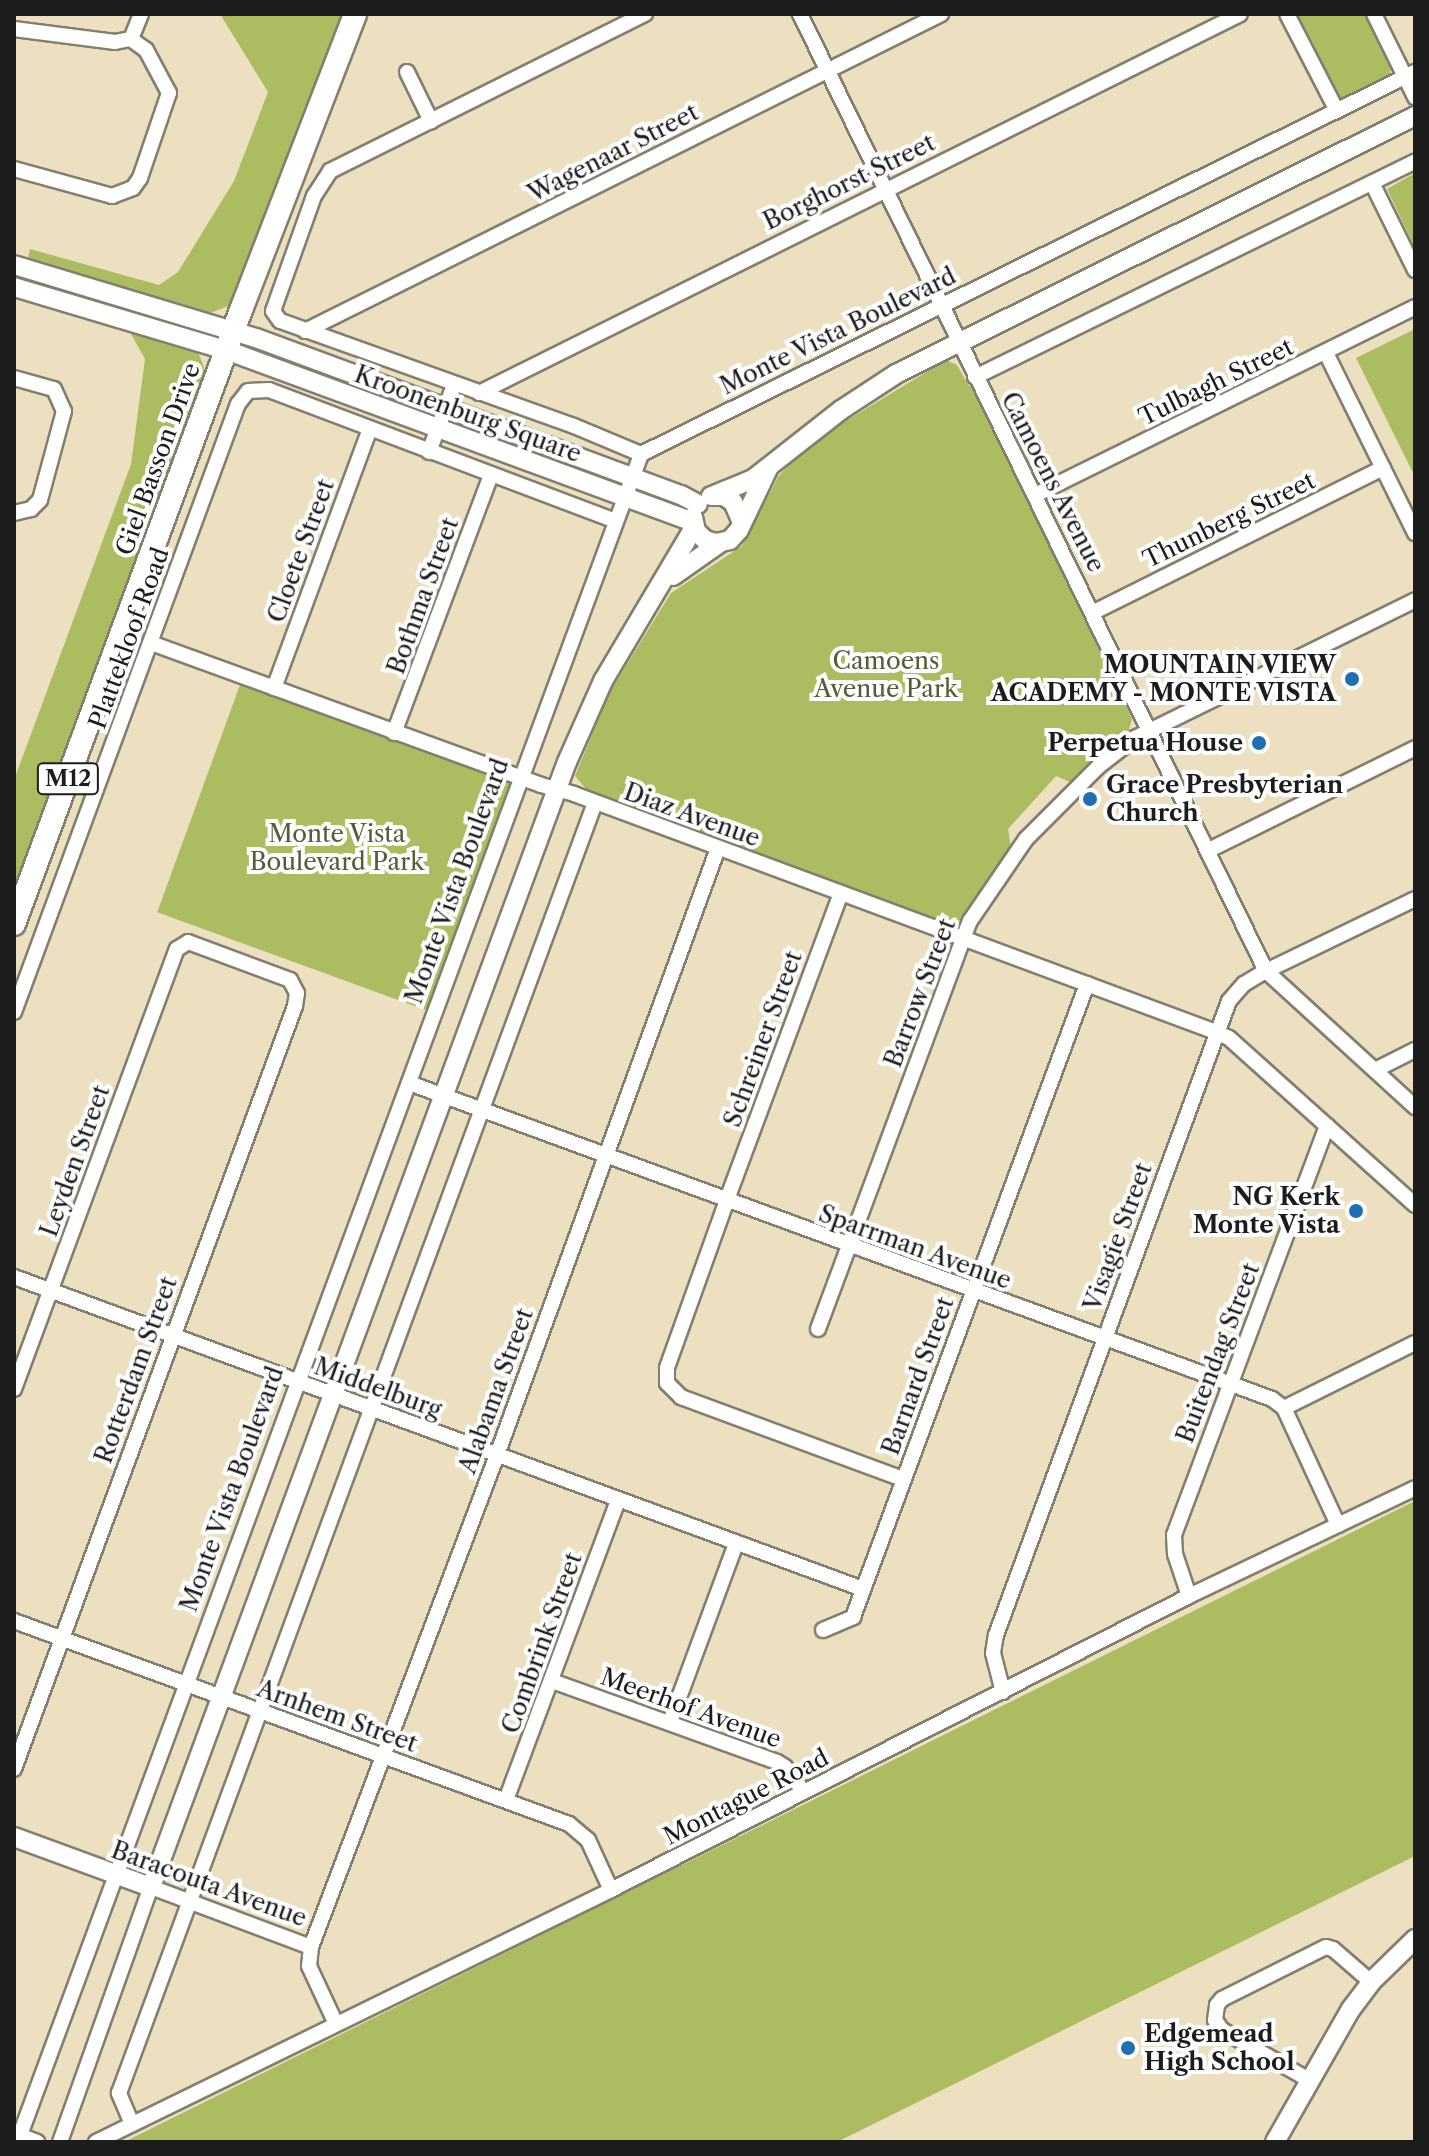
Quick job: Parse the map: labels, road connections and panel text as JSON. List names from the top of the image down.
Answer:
{
  "streets": {
    "main road": [
      "Kroonenburg Square",
      "Giel Basson Drive",
      "M12",
      "Baracouta Avenue"
    ],
    "street": [
      "Wagenaar Street",
      "Borghorst Street",
      "Monte Vista Boulevard",
      "Tulbagh Street",
      "Camoens Avenue",
      "Thunberg Street",
      "Cloete Street",
      "Bothma Street",
      "Plattekloof Road",
      "Diaz Avenue",
      "Barrow Street",
      "Schreiner Street",
      "Leyden Street",
      "Visagie Street",
      "Sparrman Avenue",
      "Buitendag Street",
      "Rotterdam Street",
      "Barnard Street",
      "Middelburg",
      "Alabama Street",
      "Combrink Street",
      "Meerhof Avenue",
      "Arnhem Street",
      "Montague Road"
    ]
  },
  "crossings": [
    ["Wagenaar Street", "Kroonenburg Square"],
    ["Wagenaar Street", "Camoens Avenue"],
    ["Borghorst Street", "Kroonenburg Square"],
    ["Borghorst Street", "Camoens Avenue"],
    ["Monte Vista Boulevard", "Kroonenburg Square"],
    ["Monte Vista Boulevard", "Camoens Avenue"],
    ["Monte Vista Boulevard", "Diaz Avenue"],
    ["Monte Vista Boulevard", "Sparrman Avenue"],
    ["Monte Vista Boulevard", "Middelburg"],
    ["Monte Vista Boulevard", "Arnhem Street"],
    ["Monte Vista Boulevard", "Baracouta Avenue"],
    ["Tulbagh Street", "Camoens Avenue"],
    ["Kroonenburg Square", "Giel Basson Drive"],
    ["Kroonenburg Square", "Cloete Street"],
    ["Kroonenburg Square", "Bothma Street"],
    ["Kroonenburg Square", "Plattekloof Road"],
    ["Camoens Avenue", "Thunberg Street"],
    ["Camoens Avenue", "Barrow Street"],
    ["Camoens Avenue", "Visagie Street"],
    ["Cloete Street", "Diaz Avenue"],
    ["Bothma Street", "Diaz Avenue"],
    ["Plattekloof Road", "Diaz Avenue"],
    ["Diaz Avenue", "Barrow Street"],
    ["Diaz Avenue", "Schreiner Street"],
    ["Diaz Avenue", "Visagie Street"],
    ["Diaz Avenue", "Buitendag Street"],
    ["Diaz Avenue", "Barnard Street"],
    ["Diaz Avenue", "Alabama Street"],
    ["Barrow Street", "Sparrman Avenue"],
    ["Schreiner Street", "Sparrman Avenue"],
    ["Schreiner Street", "Barnard Street"],
    ["Leyden Street", "Rotterdam Street"],
    ["Leyden Street", "Middelburg"],
    ["Visagie Street", "Sparrman Avenue"],
    ["Visagie Street", "Montague Road"],
    ["Sparrman Avenue", "Buitendag Street"],
    ["Sparrman Avenue", "Barnard Street"],
    ["Sparrman Avenue", "Alabama Street"],
    ["Buitendag Street", "Montague Road"],
    ["Rotterdam Street", "Middelburg"],
    ["Rotterdam Street", "Arnhem Street"],
    ["Barnard Street", "Middelburg"],
    ["Middelburg", "Alabama Street"],
    ["Middelburg", "Combrink Street"],
    ["Alabama Street", "Arnhem Street"],
    ["Alabama Street", "Baracouta Avenue"],
    ["Combrink Street", "Meerhof Avenue"],
    ["Combrink Street", "Arnhem Street"],
    ["Meerhof Avenue", "Montague Road"],
    ["Arnhem Street", "Montague Road"],
    ["Montague Road", "Baracouta Avenue"]
  ],
  "parks": ["Camoens Avenue Park", "Monte Vista Boulevard Park"],
  "places": [
    "MOUNTAIN VIEW ACADEMY - MONTE VISTA",
    "Perpetua House",
    "Grace Presbyterian Church",
    "NG Kerk Monte Vista",
    "Edgemead High School"
  ]
}
